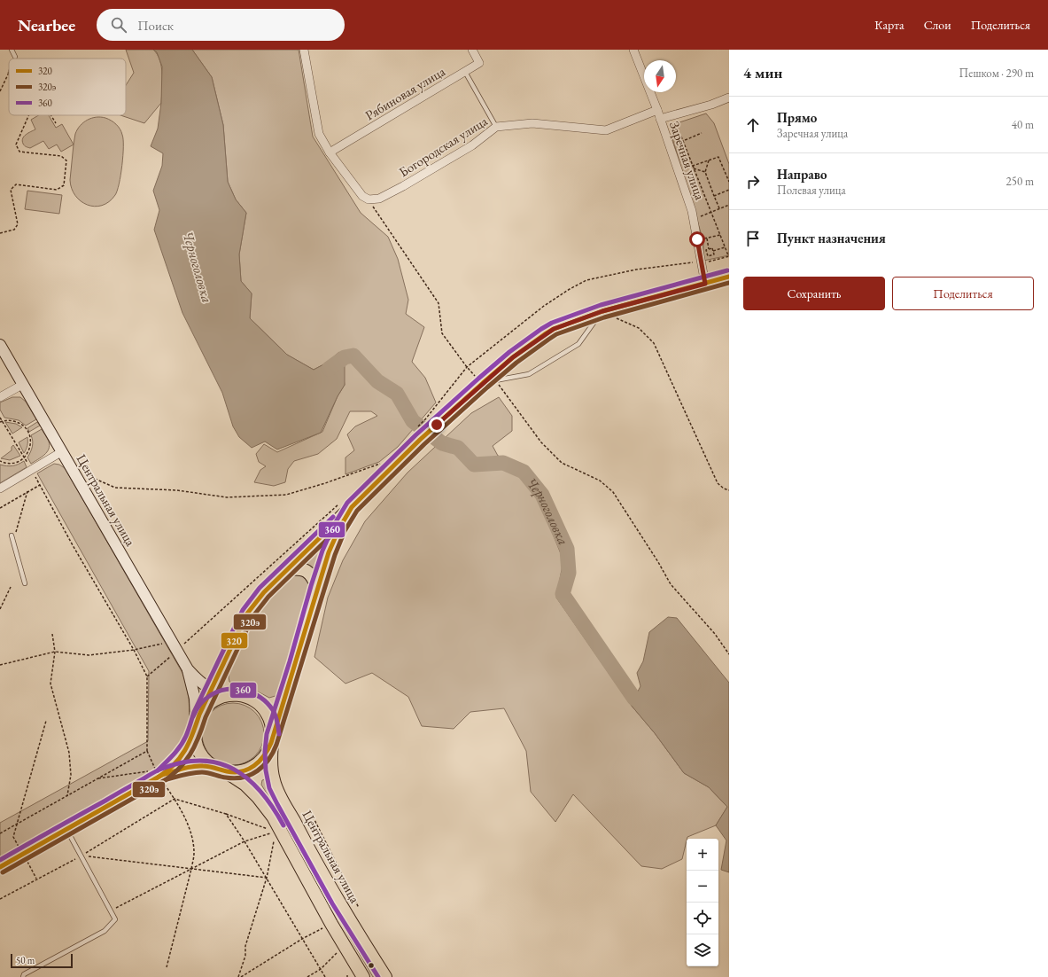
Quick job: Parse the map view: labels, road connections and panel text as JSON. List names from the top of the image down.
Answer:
{
  "streets": {
    "main road": ["Центральная улица"],
    "street": ["Рябиновая улица", "Богородская улица", "Заречная улица"]
  },
  "crossings": [
    ["Богородская улица", "Заречная улица"]
  ],
  "water": ["Черноголовка"],
  "lines": ["transit line 360", "transit line 320", "transit line 320э"],
  "legend": ["320", "320э", "360"],
  "scale_bar": "50 m",
  "north": "bottom",
  "page": {
    "header": "Nearbee",
    "search": "Поиск",
    "nav": ["Карта", "Слои", "Поделиться"],
    "heading": ["4 мин", "Пешком · 290 m"],
    "list": [
      ["Прямо", "Заречная улица", "40 m"],
      ["Направо", "Полевая улица", "250 m"],
      "Пункт назначения"
    ],
    "buttons": ["Сохранить", "Поделиться"],
    "map_buttons": ["+", "−"],
    "scale": "50 m"
  }
}
